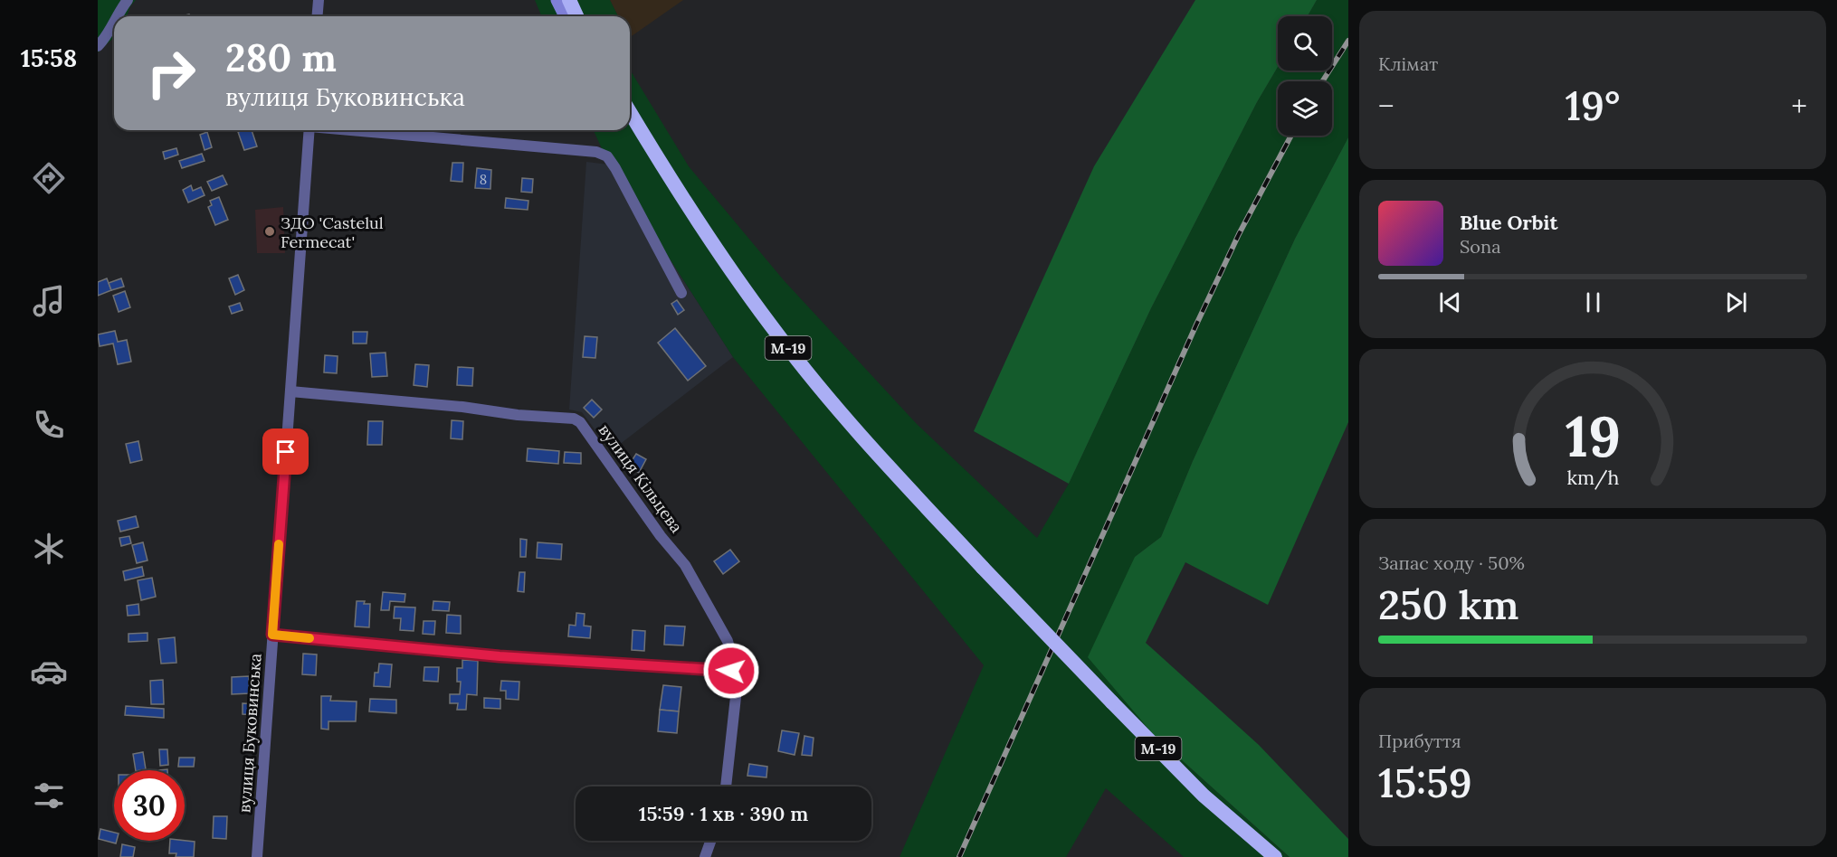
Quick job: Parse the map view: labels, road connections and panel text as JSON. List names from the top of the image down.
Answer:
{
  "streets": {
    "highway": ["М-19"],
    "street": ["вулиця Кільцева", "вулиця Буковинська"]
  },
  "crossings": [
    ["вулиця Кільцева", "вулиця Буковинська"]
  ],
  "places": ["ЗДО 'Castelul Fermecat'"],
  "house_numbers": ["8"],
  "page": {
    "tabs": "15:58",
    "tile": [
      "Клімат",
      ["Запас ходу · 50%", "250 km"],
      ["Прибуття", "15:59"]
    ],
    "turn": ["280 m", "вулиця Буковинська"],
    "heat": ["−", "19°", "+"],
    "song": ["Blue Orbit", "Sona"],
    "limit": "30",
    "trip": "15:59 · 1 хв · 390 m",
    "gauge": ["19", "km/h"]
  }
}
